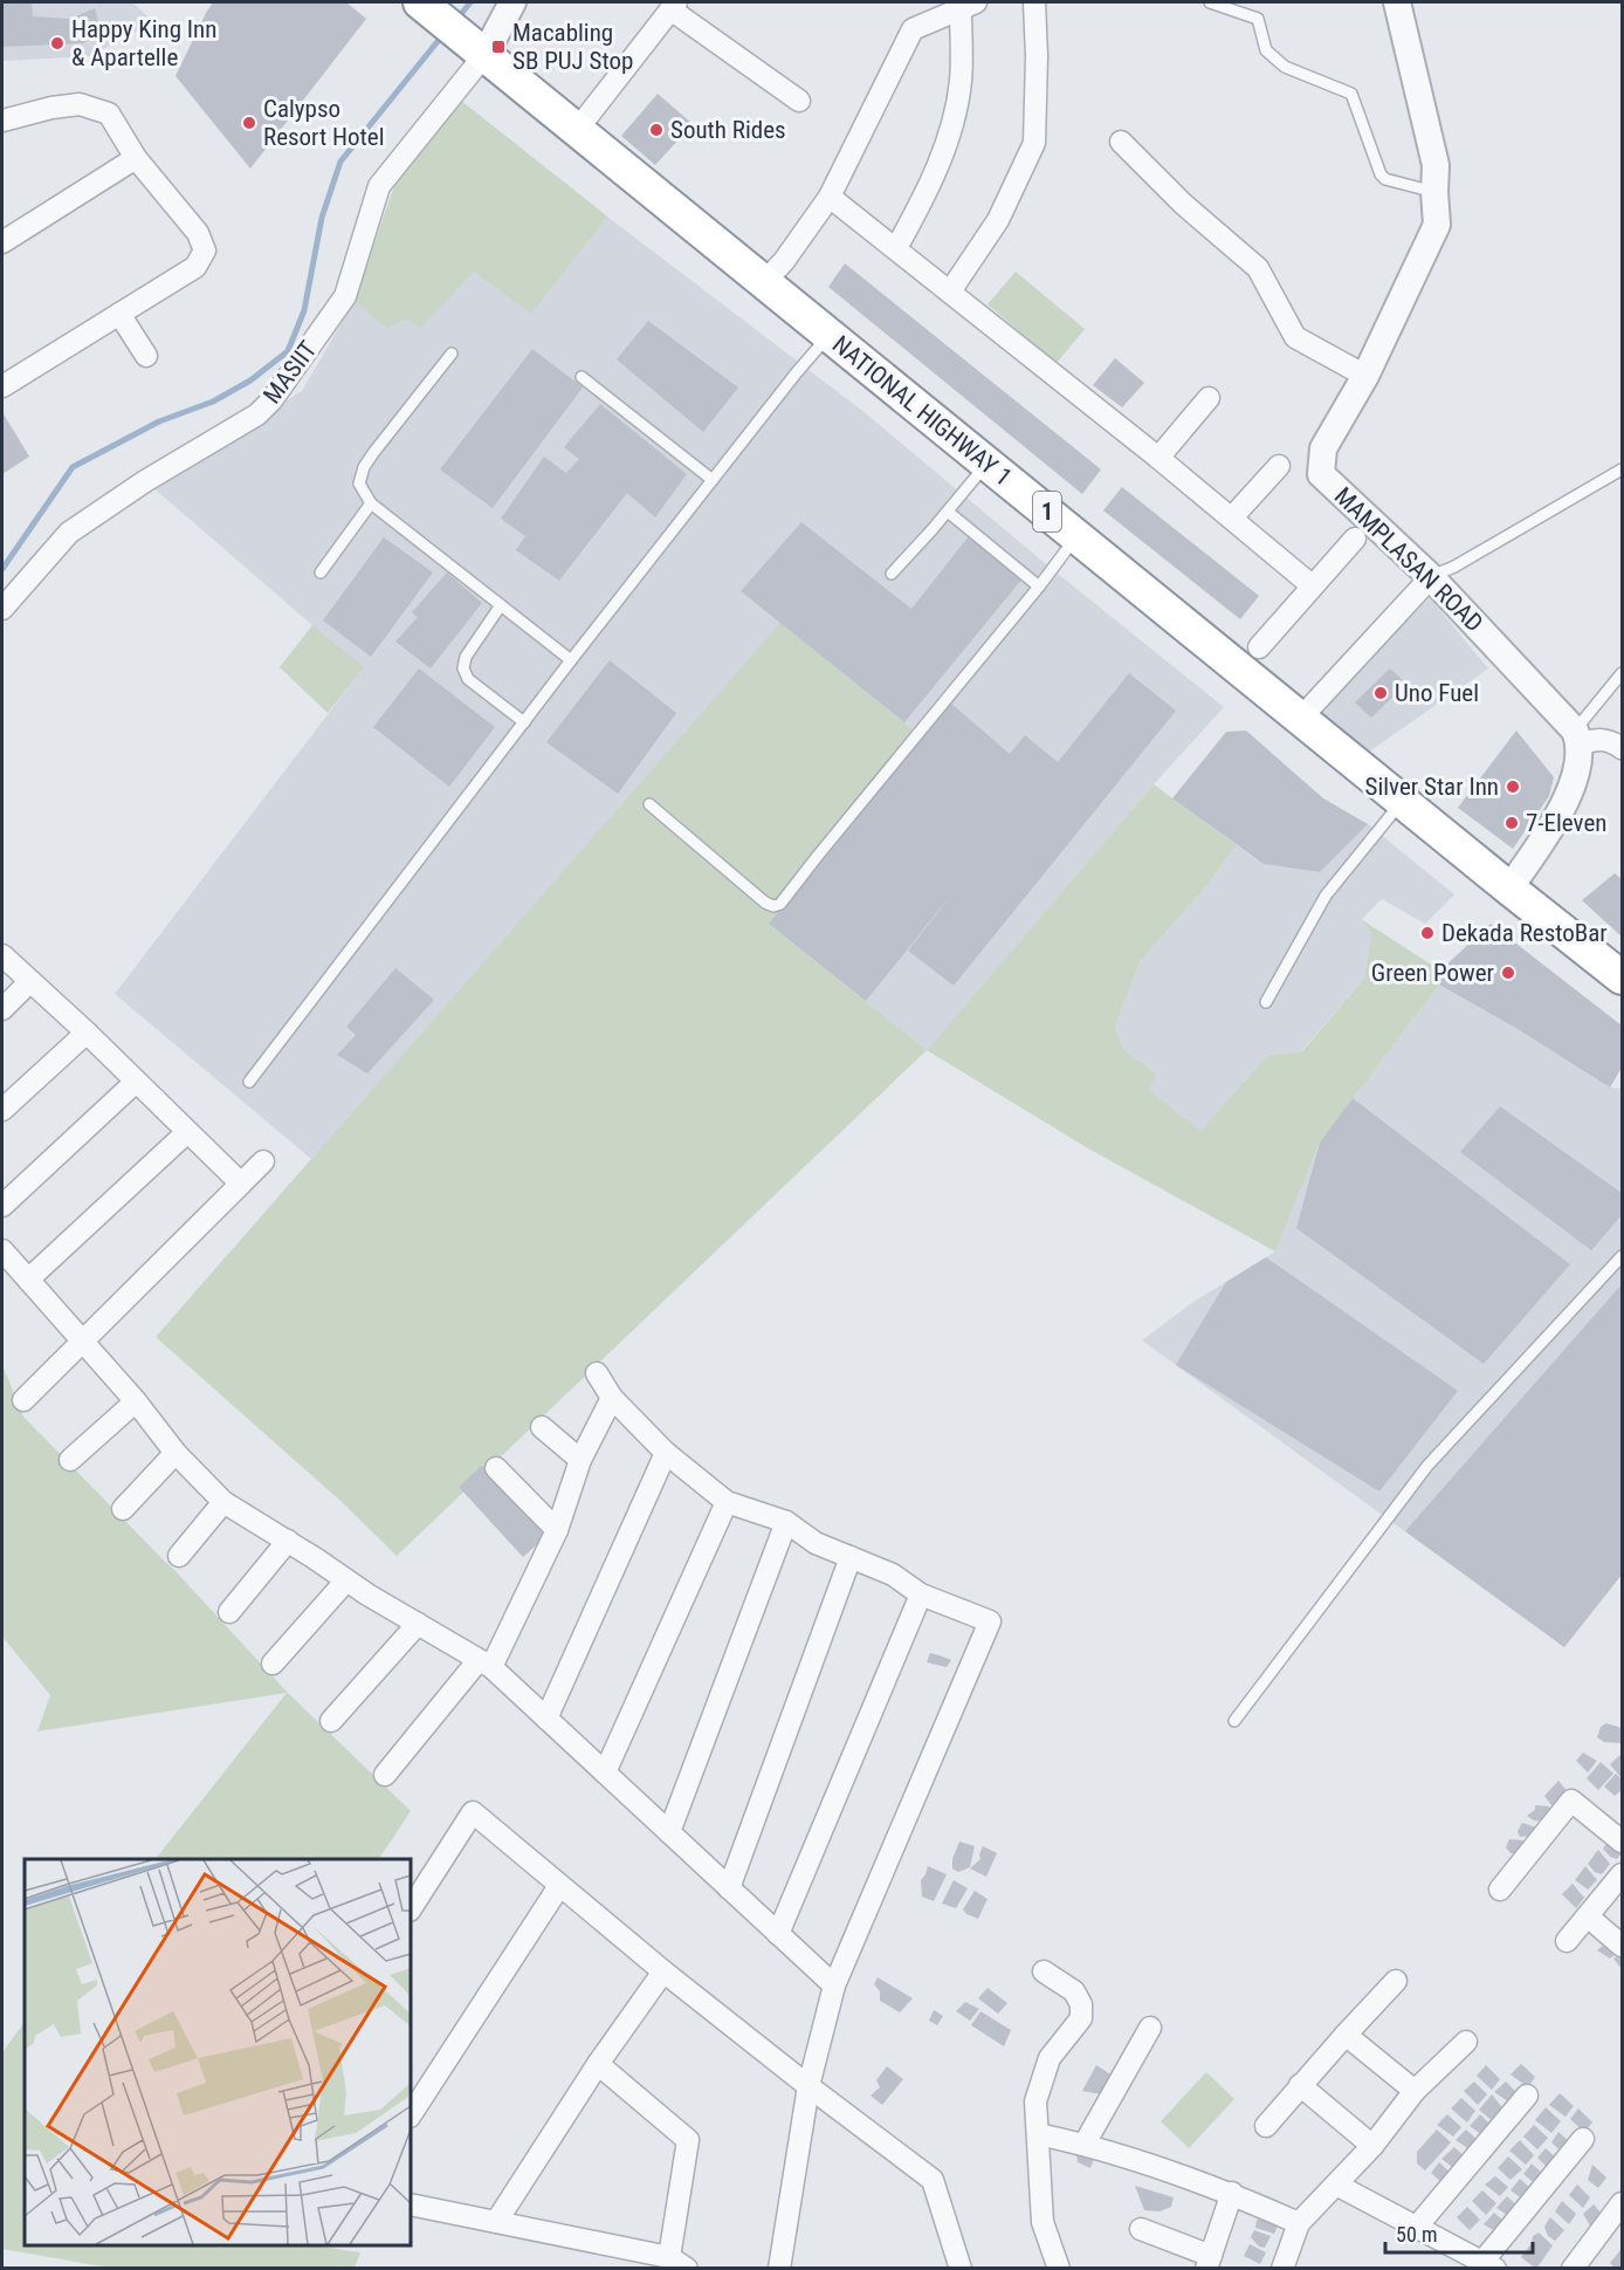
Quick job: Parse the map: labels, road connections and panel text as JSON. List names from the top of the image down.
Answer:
{
  "streets": {
    "highway": ["NATIONAL HIGHWAY 1", "1"],
    "street": ["MASIIT", "MAMPLASAN ROAD"]
  },
  "crossings": [
    ["MASIIT", "NATIONAL HIGHWAY 1"]
  ],
  "places": {
    "other": [
      "Happy King Inn & Apartelle",
      "Calypso Resort Hotel",
      "South Rides",
      "Uno Fuel",
      "Silver Star Inn",
      "7-Eleven",
      "Dekada RestoBar",
      "Green Power"
    ],
    "transit": ["Macabling SB PUJ Stop"]
  },
  "scale_bar": "50 m"
}
